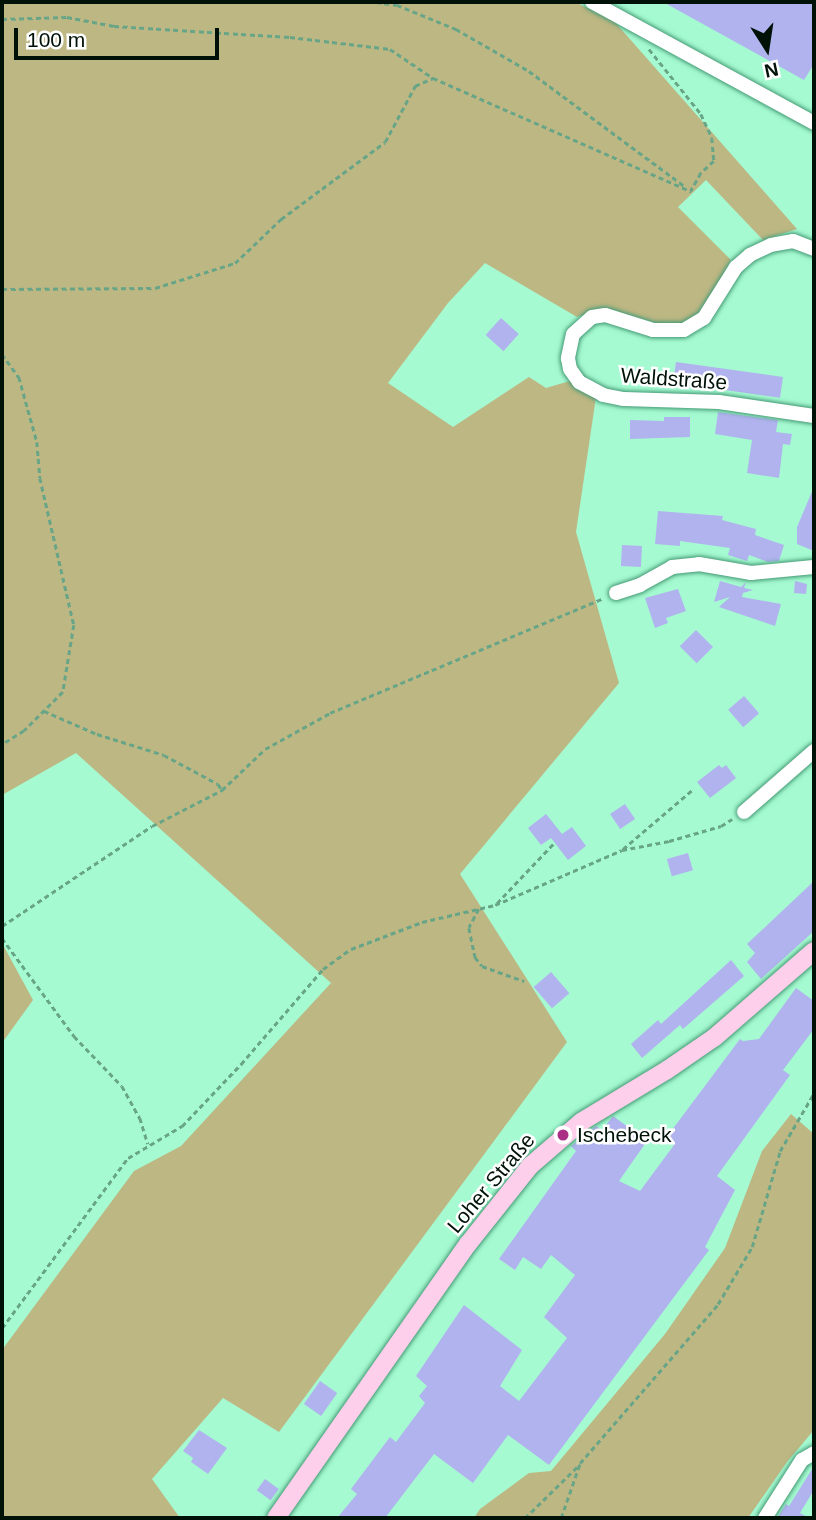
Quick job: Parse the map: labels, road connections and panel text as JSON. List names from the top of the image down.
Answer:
{
  "streets": {
    "main road": ["Loher Straße"],
    "street": ["Waldstraße"]
  },
  "places": ["Ischebeck"],
  "scale_bar": "100 m",
  "north": "bottom"
}
